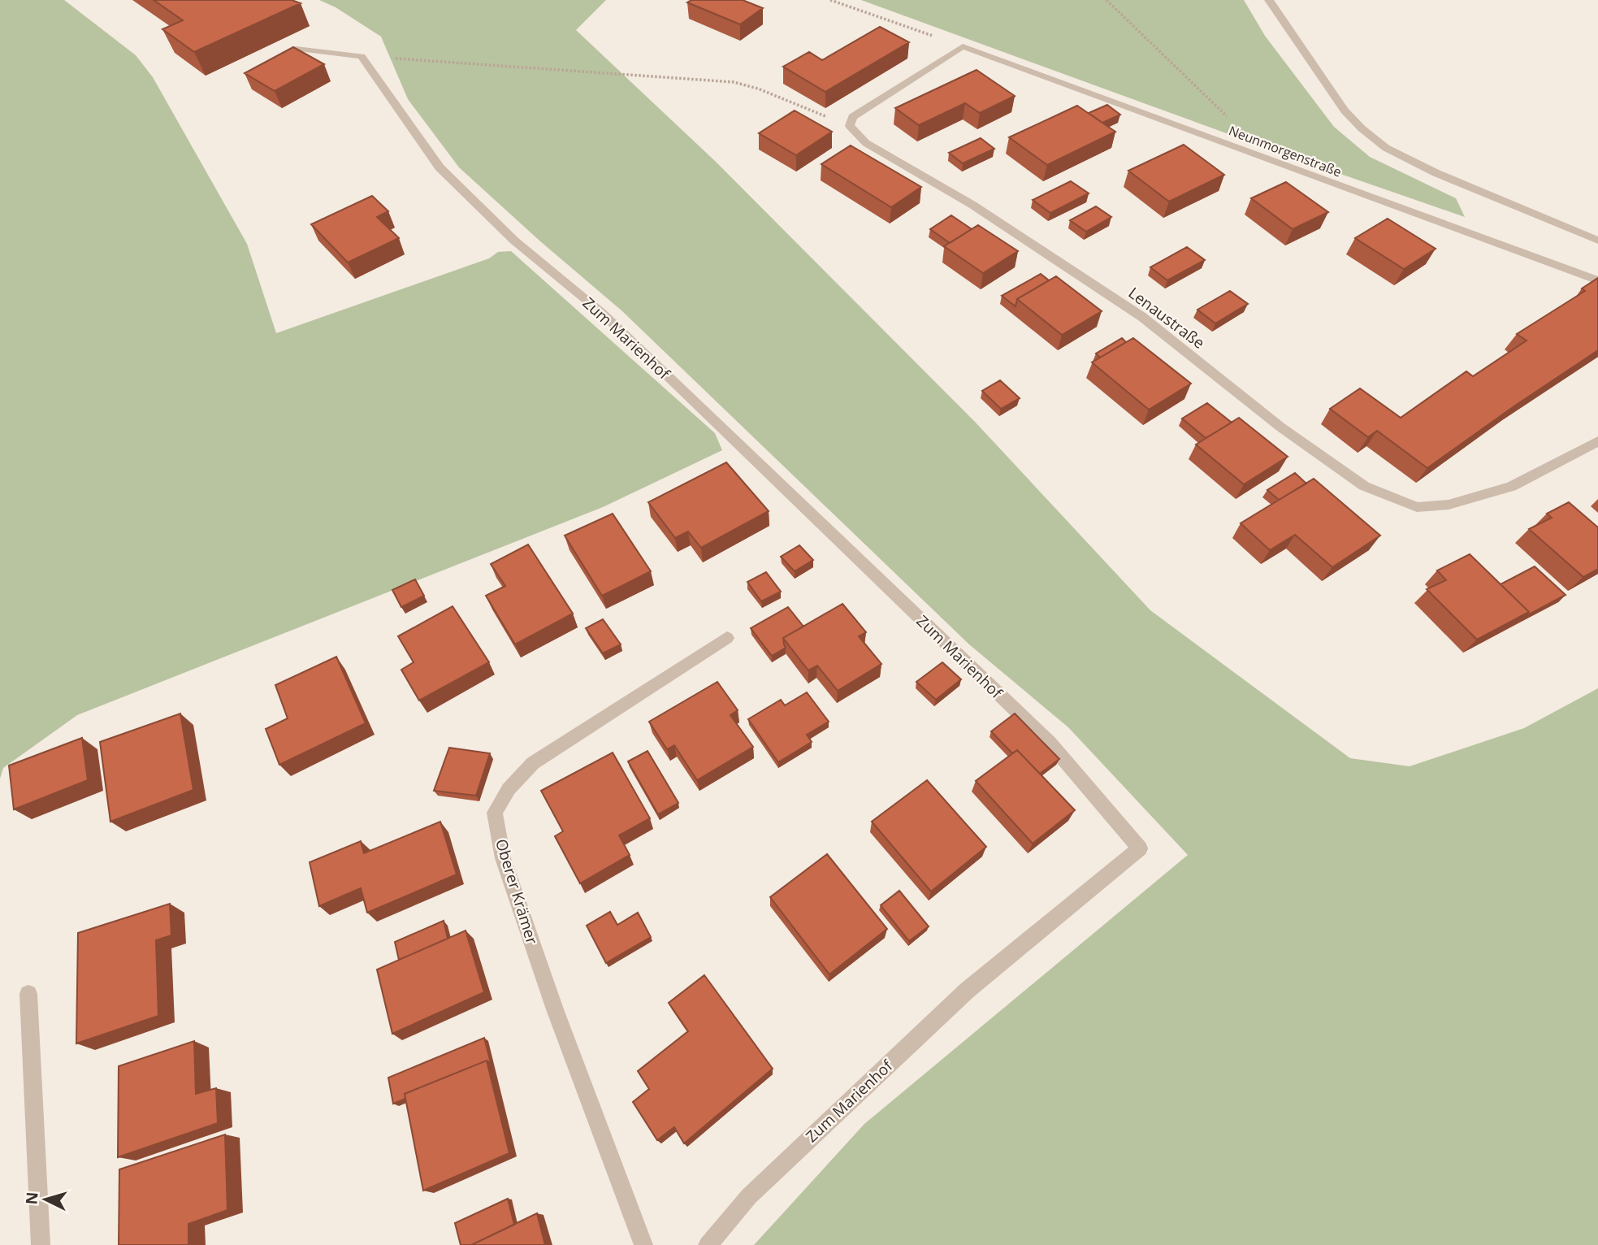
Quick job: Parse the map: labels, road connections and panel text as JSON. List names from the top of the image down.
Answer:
{
  "streets": {
    "street": [
      "Neunmorgenstraße",
      "Lenaustraße",
      "Zum Marienhof",
      "Oberer Krämer"
    ]
  },
  "north": "left"
}
